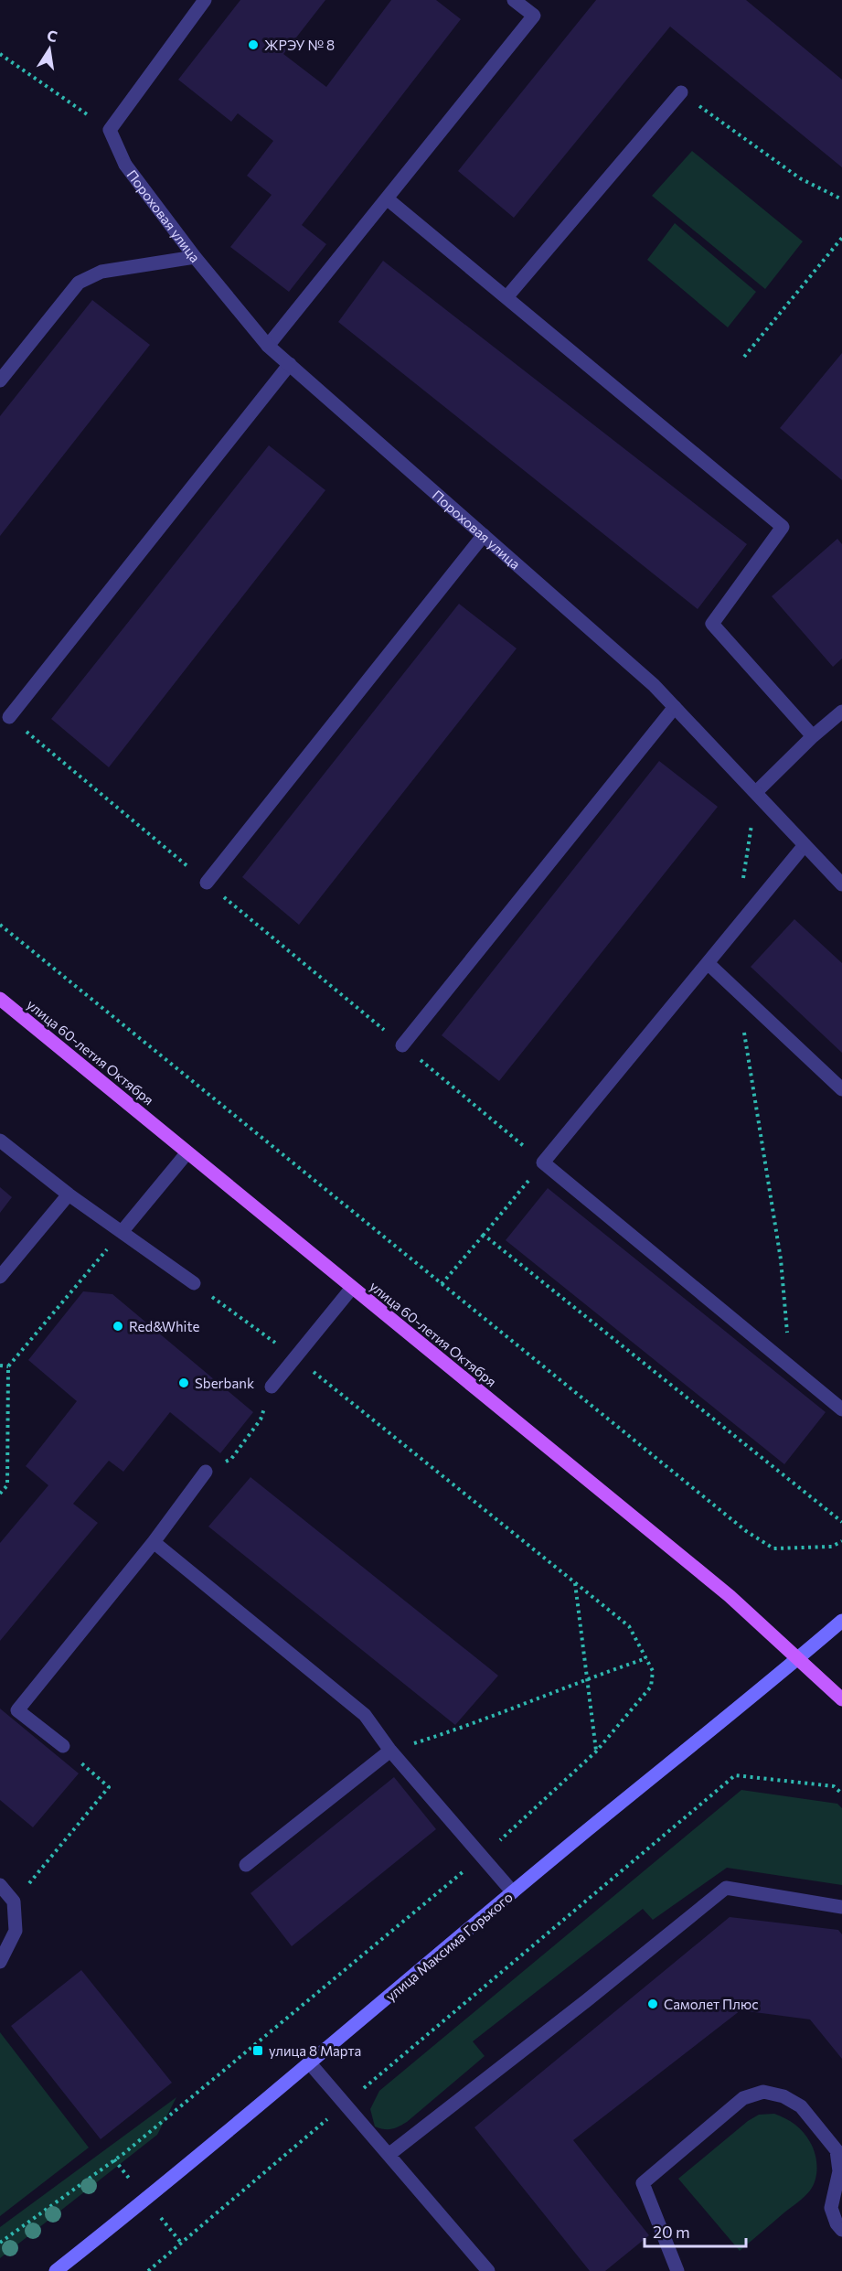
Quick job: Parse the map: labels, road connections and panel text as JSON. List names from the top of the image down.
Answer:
{
  "streets": {
    "main road": ["улица 60-летия Октября", "улица Максима Горького"],
    "street": ["Пороховая улица"]
  },
  "crossings": [
    ["улица 60-летия Октября", "улица Максима Горького"]
  ],
  "places": {
    "other": [
      "ЖРЭУ № 8",
      "Red&White",
      "Sberbank",
      "Самолет Плюс"
    ],
    "transit": ["улица 8 Марта"]
  },
  "scale_bar": "20 m",
  "north": "top"
}
